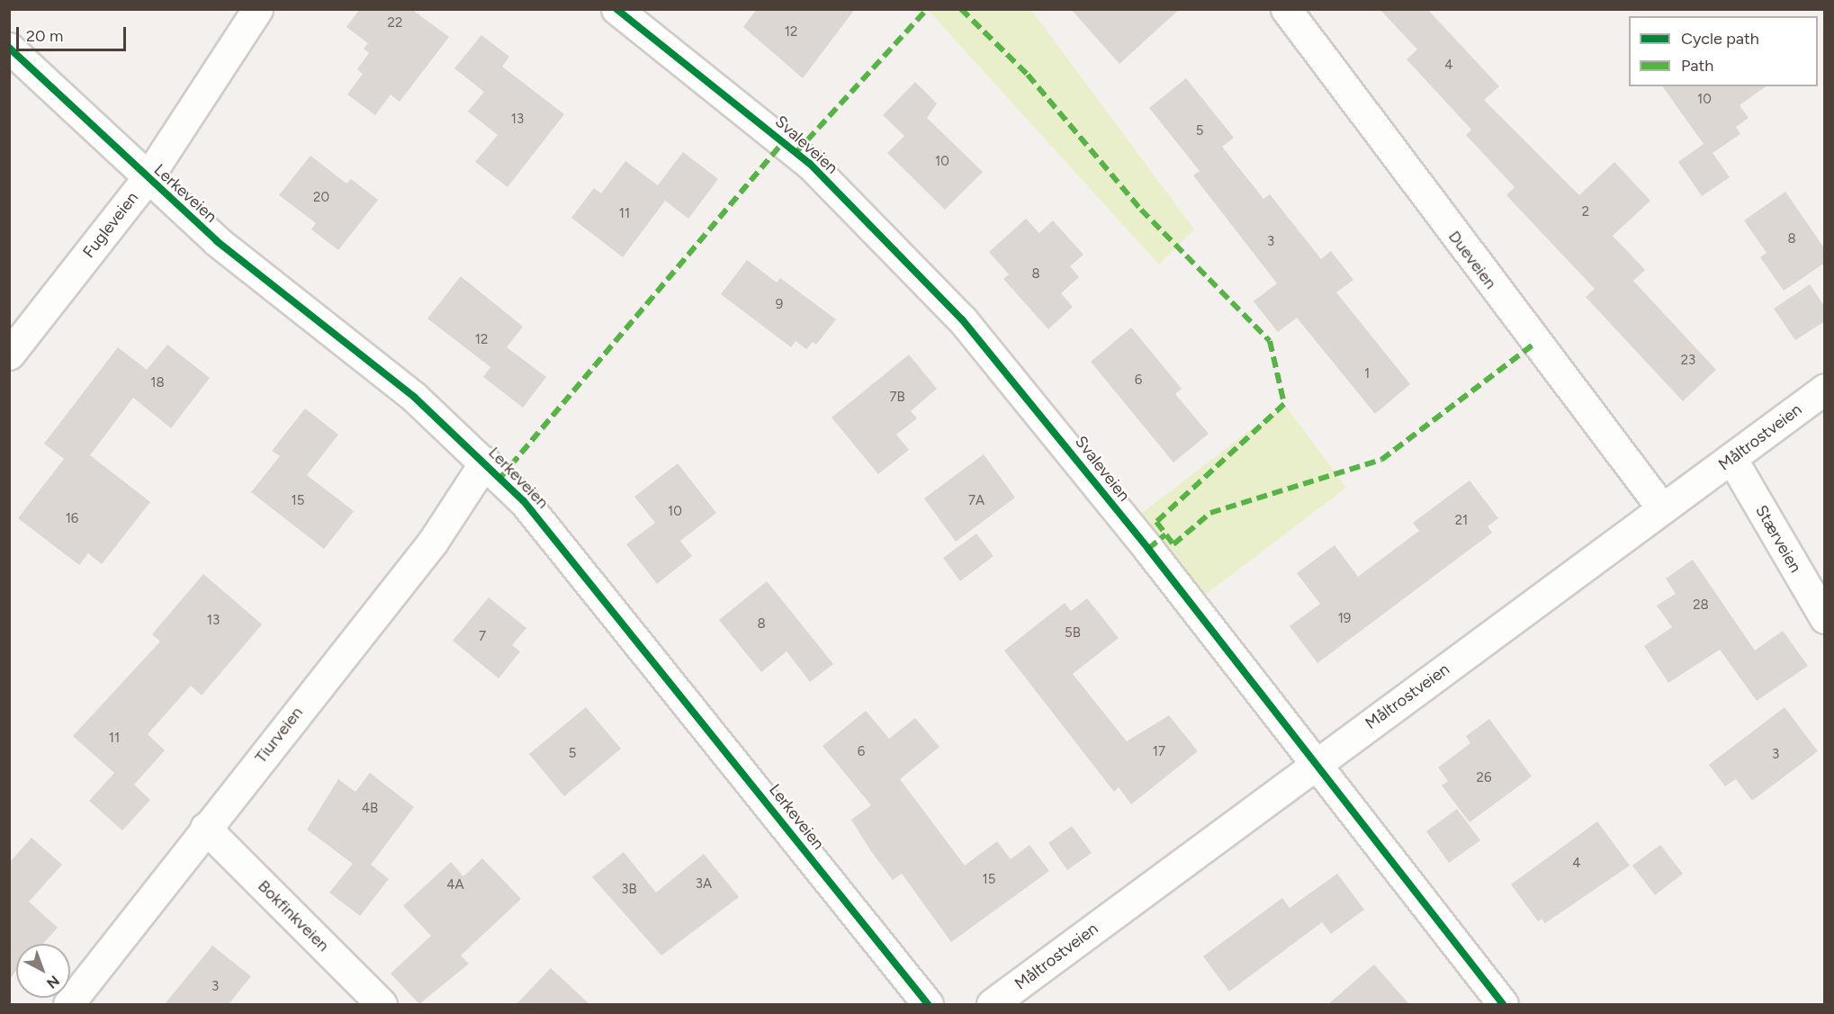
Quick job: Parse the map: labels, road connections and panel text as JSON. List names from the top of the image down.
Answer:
{
  "streets": {
    "street": [
      "Svaleveien",
      "Lerkeveien",
      "Fugleveien",
      "Dueveien",
      "Måltrostveien",
      "Stærveien",
      "Tiurveien",
      "Bokfinkveien"
    ]
  },
  "crossings": [
    ["Svaleveien", "Måltrostveien"],
    ["Lerkeveien", "Fugleveien"],
    ["Lerkeveien", "Tiurveien"],
    ["Dueveien", "Måltrostveien"],
    ["Måltrostveien", "Stærveien"],
    ["Tiurveien", "Bokfinkveien"]
  ],
  "house_numbers": [
    "22",
    "12",
    "4",
    "10",
    "13",
    "5",
    "10",
    "20",
    "2",
    "11",
    "8",
    "3",
    "8",
    "9",
    "12",
    "23",
    "1",
    "6",
    "18",
    "7B",
    "15",
    "7A",
    "10",
    "16",
    "21",
    "28",
    "19",
    "13",
    "8",
    "5B",
    "7",
    "11",
    "6",
    "17",
    "5",
    "3",
    "26",
    "4B",
    "4",
    "15",
    "3A",
    "4A",
    "3B",
    "3"
  ],
  "legend": ["Cycle path", "Path"],
  "scale_bar": "20 m",
  "north": "bottom right"
}
